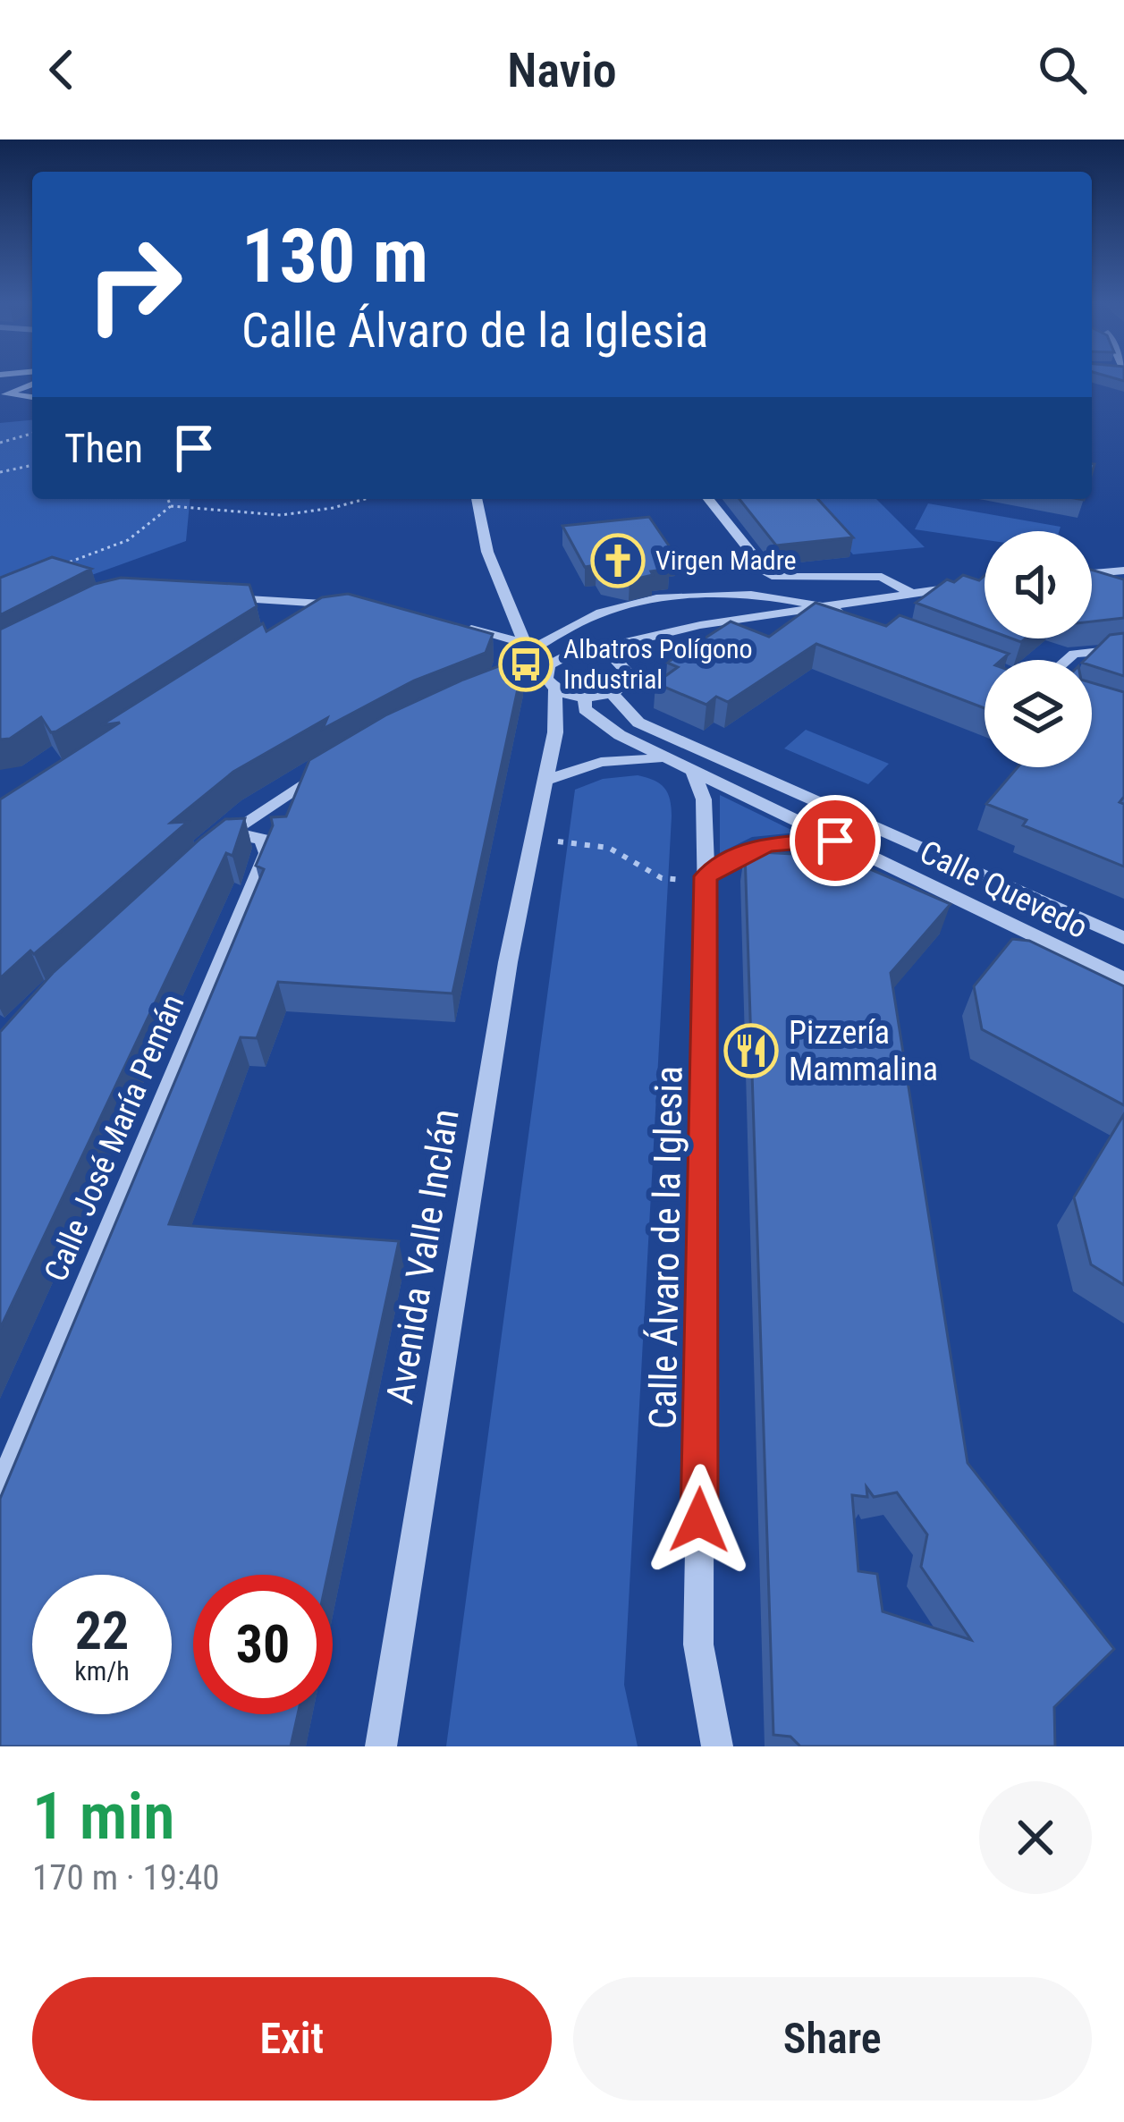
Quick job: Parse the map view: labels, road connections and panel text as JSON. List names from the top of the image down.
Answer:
{
  "streets": {
    "street": [
      "Calle Quevedo",
      "Calle José María Pemán",
      "Calle Álvaro de la Iglesia",
      "Avenida Valle Inclán"
    ]
  },
  "crossings": [
    ["Calle Quevedo", "Calle Álvaro de la Iglesia"],
    ["Calle Quevedo", "Avenida Valle Inclán"]
  ],
  "places": {
    "church": ["Virgen Madre"],
    "bus stop": ["Albatros Polígono Industrial"],
    "restaurant": ["Pizzería Mammalina"]
  },
  "page": {
    "header": "Navio",
    "turn": ["130 m", "Calle Álvaro de la Iglesia"],
    "then": "Then",
    "speed": "22 km/h",
    "limit": "30",
    "heading": ["1 min", "170 m · 19:40"],
    "buttons": ["Exit", "Share"]
  }
}
